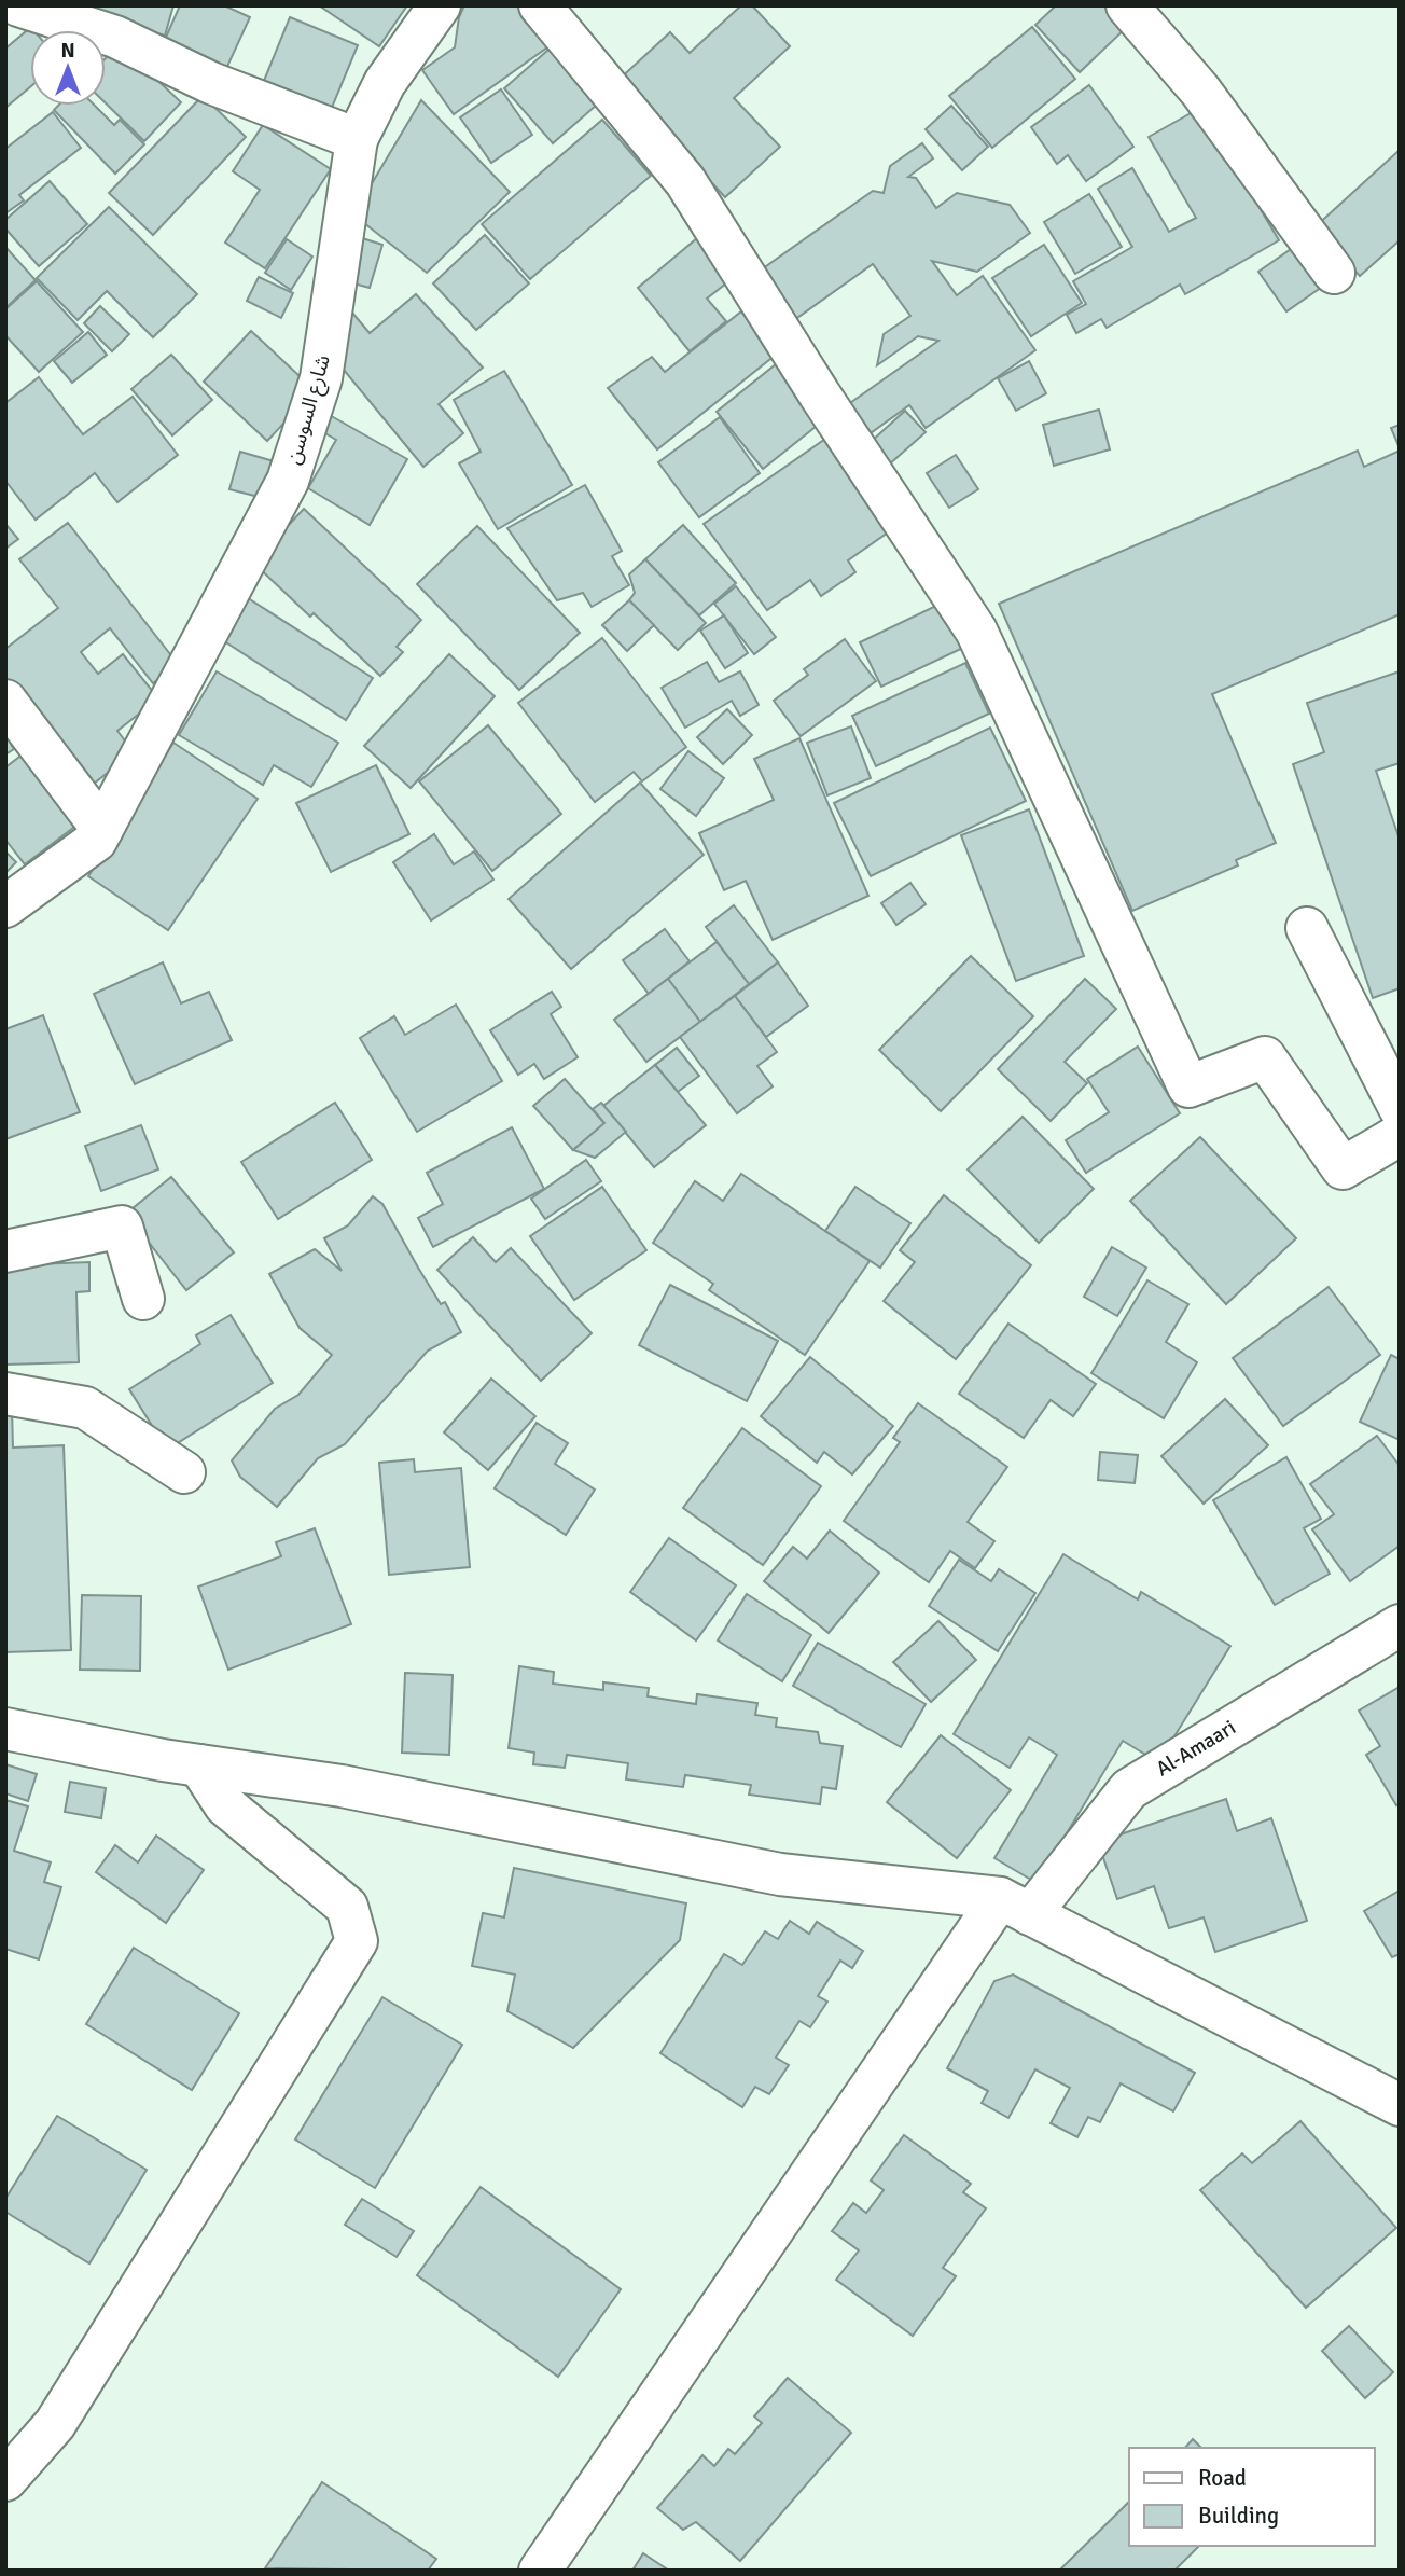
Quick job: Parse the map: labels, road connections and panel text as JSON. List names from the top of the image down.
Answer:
{
  "streets": {
    "street": ["شارع السوسن", "Al-Amaari"]
  },
  "legend": ["Road", "Building"],
  "north": "top"
}
